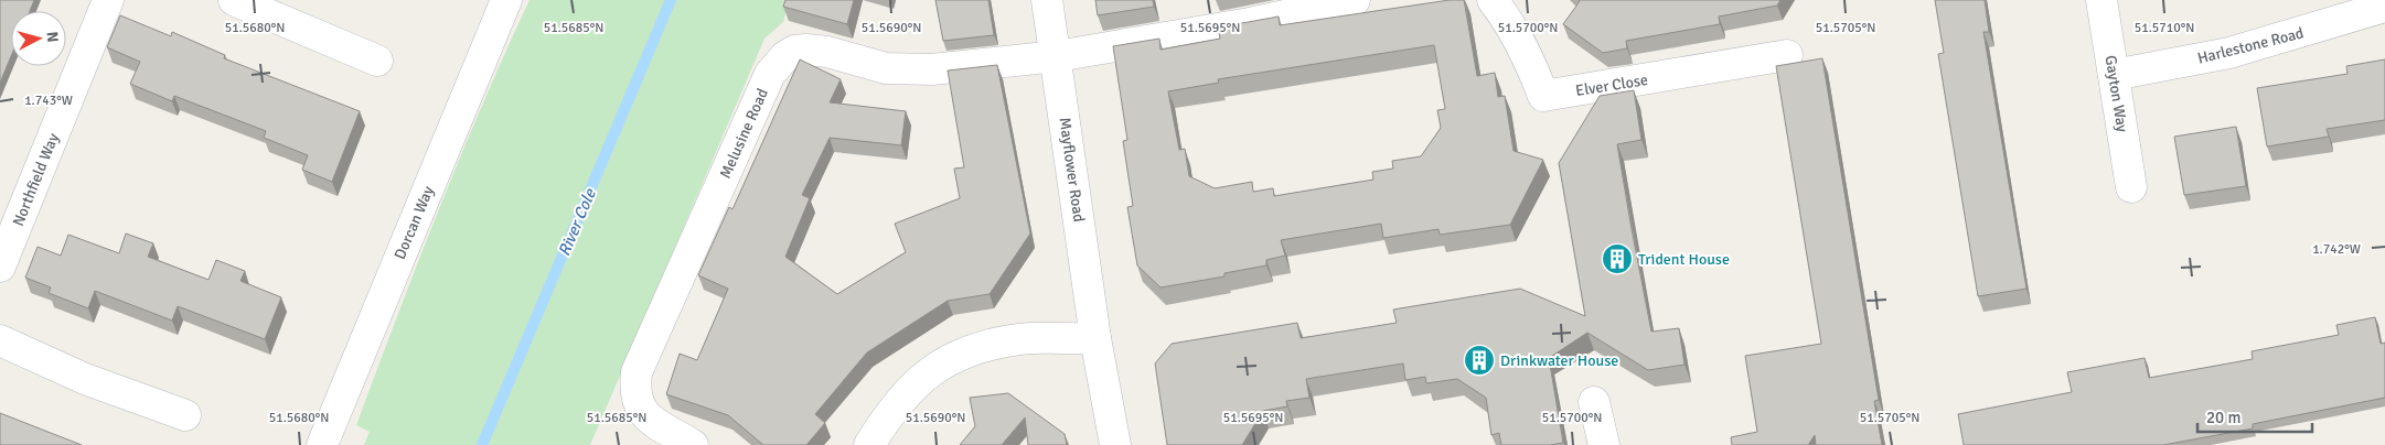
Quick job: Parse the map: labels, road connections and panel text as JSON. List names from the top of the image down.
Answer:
{
  "streets": {
    "street": [
      "Harlestone Road",
      "Elver Close",
      "Gayton Way",
      "Melusine Road",
      "Mayflower Road",
      "Northfield Way",
      "Dorcan Way"
    ]
  },
  "crossings": [
    ["Harlestone Road", "Gayton Way"],
    ["Melusine Road", "Mayflower Road"]
  ],
  "water": ["River Cole"],
  "places": {
    "building": ["Trident House", "Drinkwater House"]
  },
  "scale_bar": "20 m",
  "north": "right",
  "coordinates": [
    "51.5680°N",
    "51.5685°N",
    "51.5690°N",
    "51.5695°N",
    "51.5700°N",
    "51.5705°N",
    "51.5710°N",
    "1.743°W",
    "1.742°W"
  ]
}
